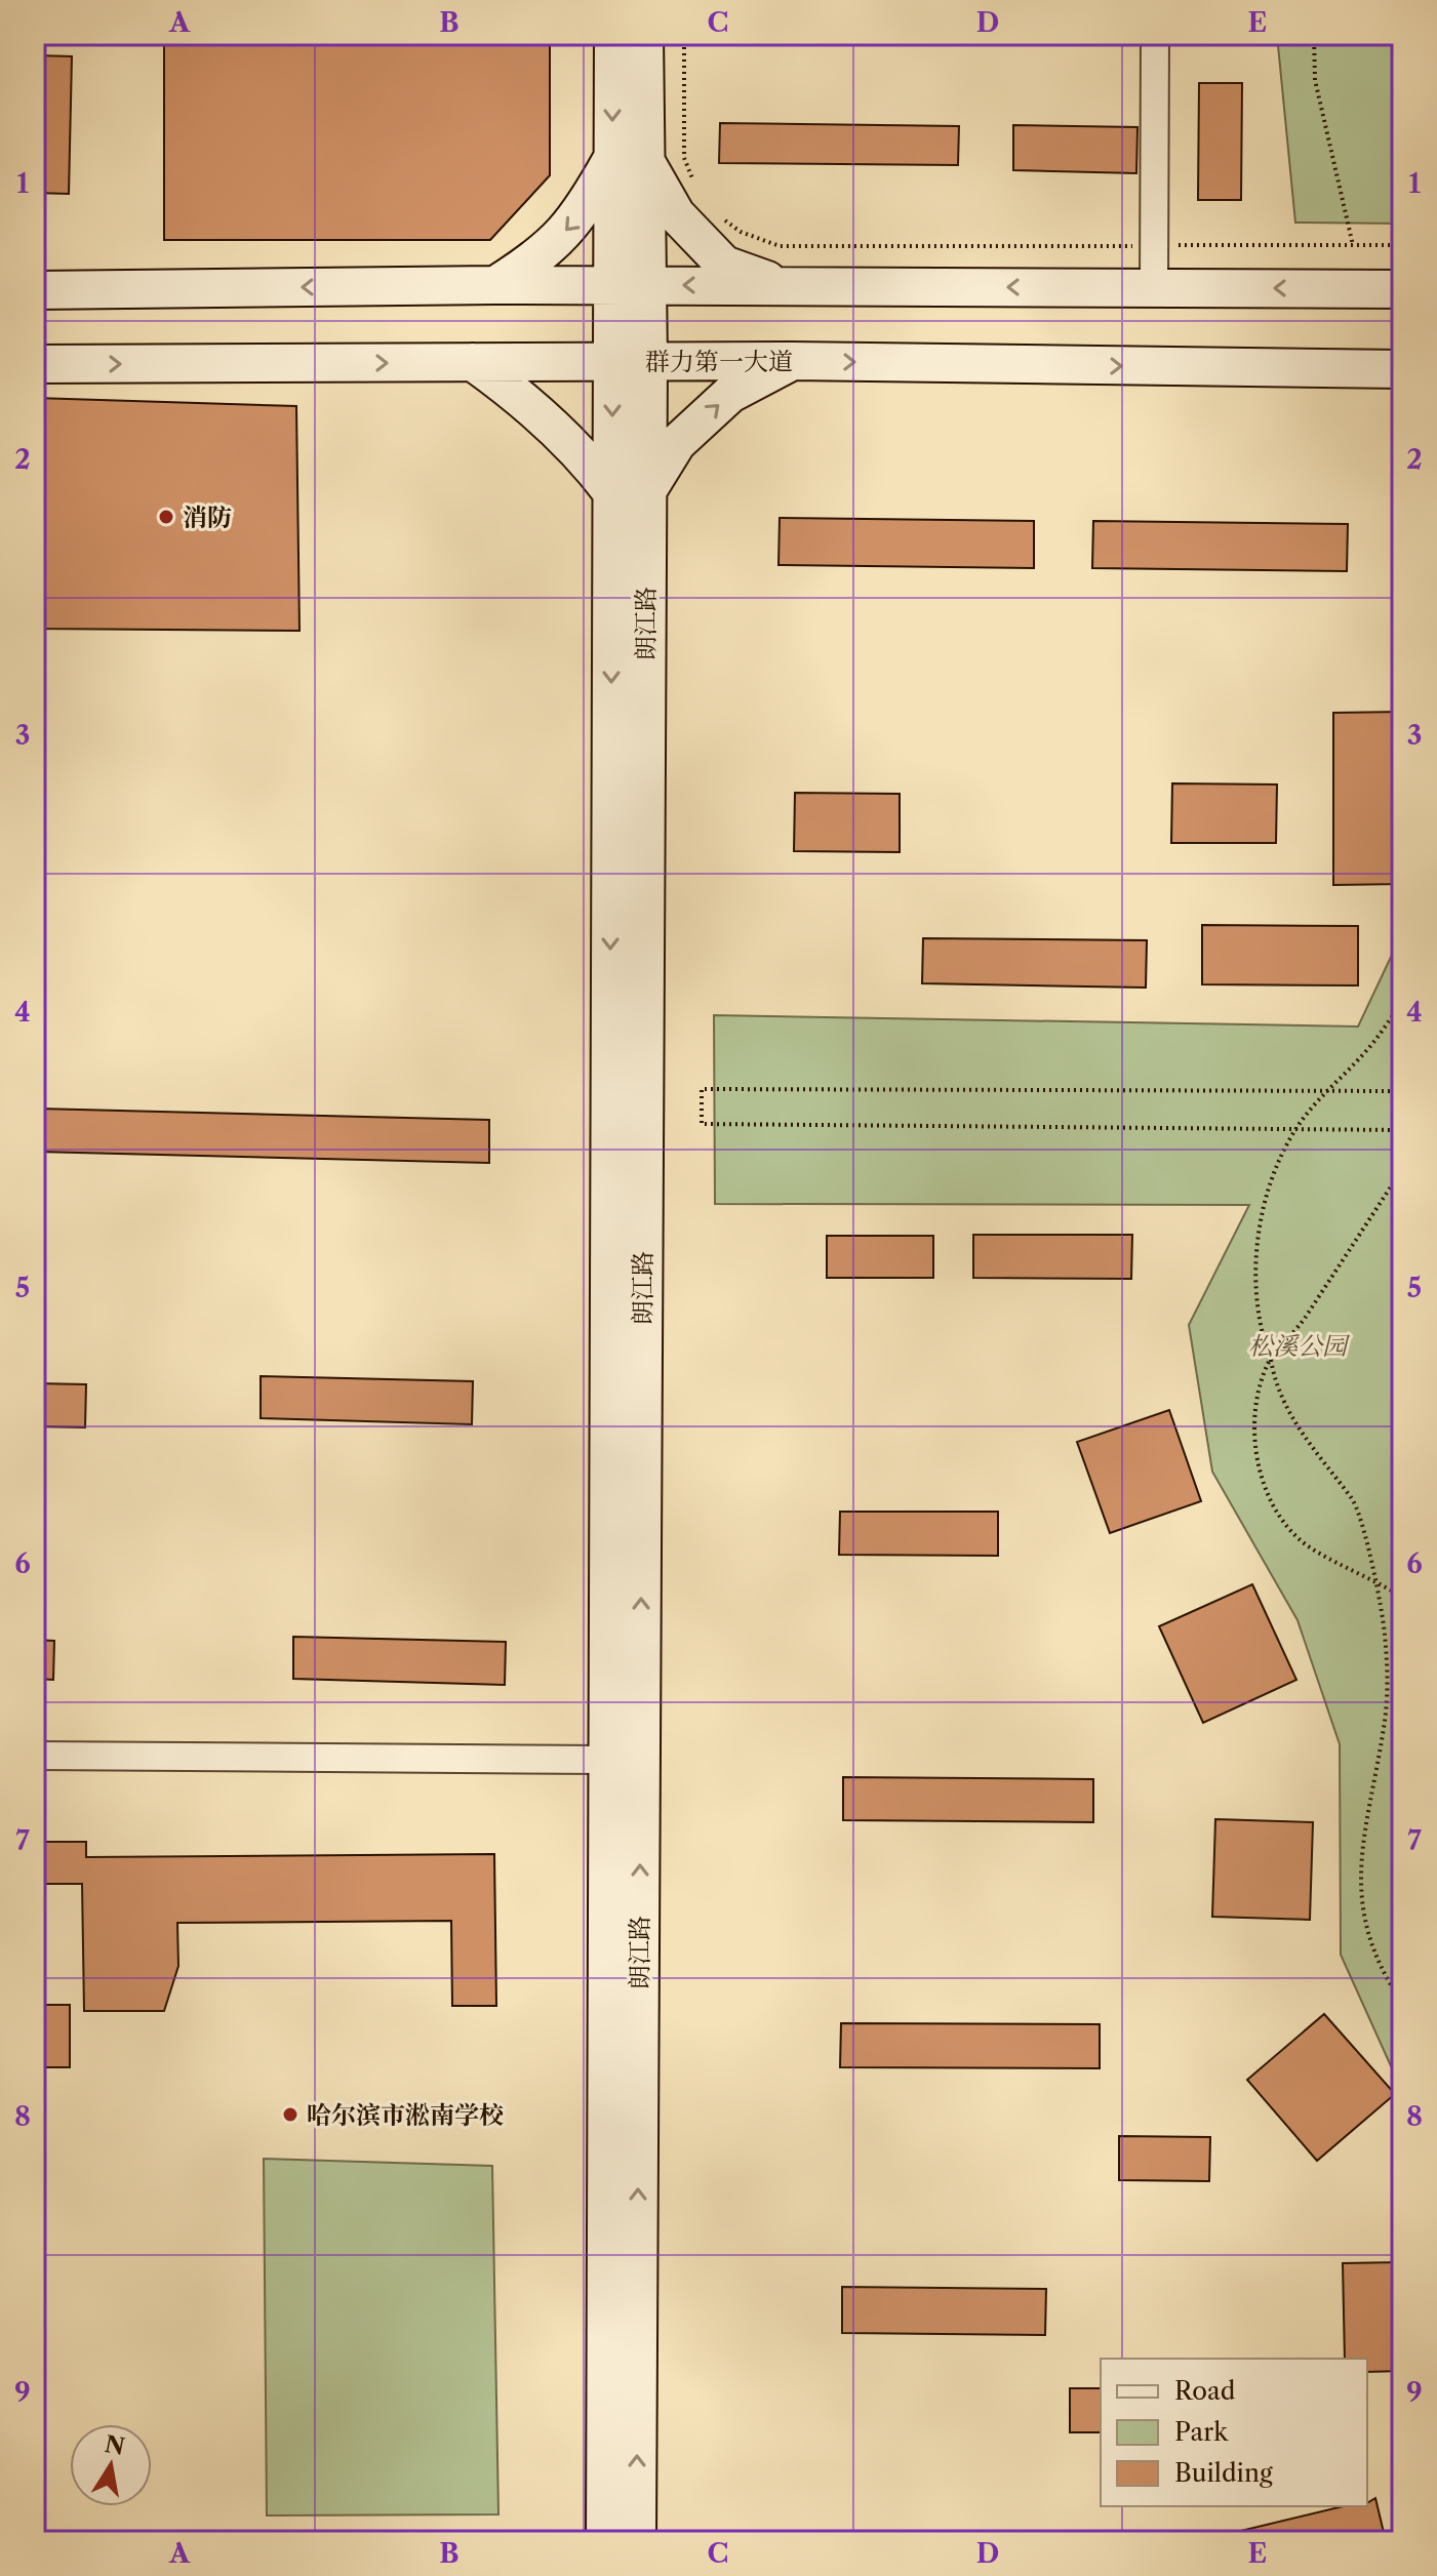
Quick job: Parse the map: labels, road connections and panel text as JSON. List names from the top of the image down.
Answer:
{
  "streets": {
    "main road": ["群力第一大道", "朗江路"]
  },
  "crossings": [
    ["群力第一大道", "朗江路"]
  ],
  "parks": ["松溪公园"],
  "places": ["消防", "哈尔滨市淞南学校"],
  "legend": ["Road", "Park", "Building"],
  "north": "top",
  "grid": {
    "columns": [
      "A",
      "B",
      "C",
      "D",
      "E"
    ],
    "rows": [
      "1",
      "2",
      "3",
      "4",
      "5",
      "6",
      "7",
      "8",
      "9"
    ]
  }
}
